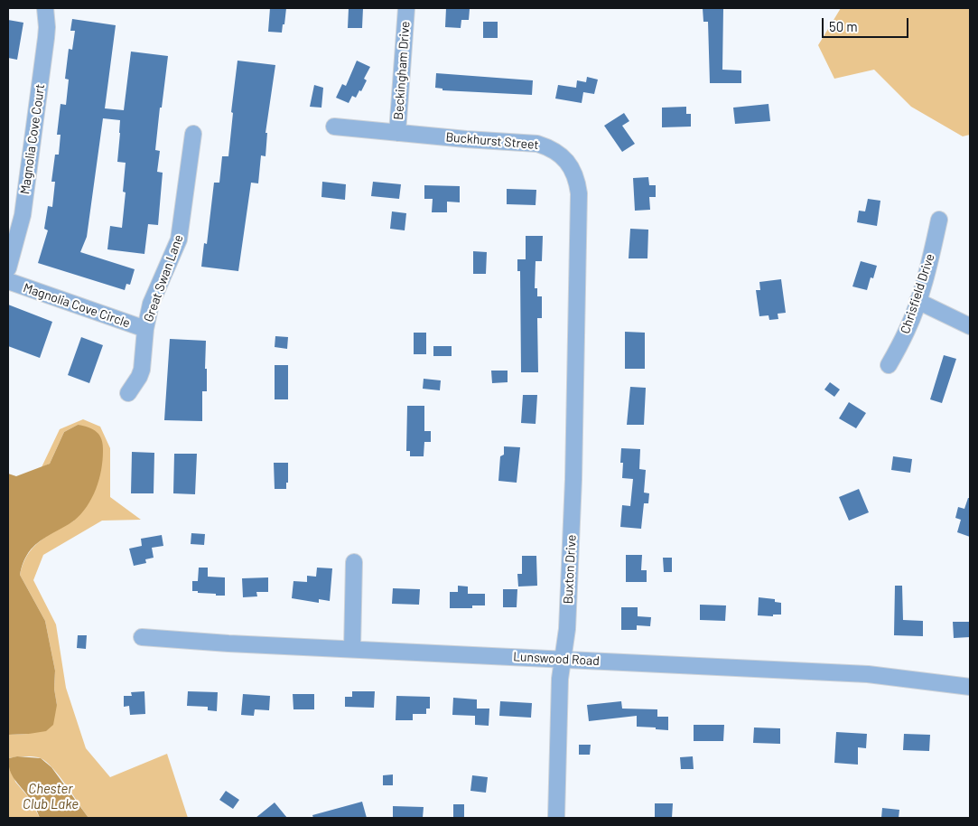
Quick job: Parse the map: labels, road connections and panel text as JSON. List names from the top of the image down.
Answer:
{
  "streets": {
    "street": [
      "Beckingham Drive",
      "Magnolia Cove Court",
      "Buckhurst Street",
      "Great Swan Lane",
      "Chrisfield Drive",
      "Magnolia Cove Circle",
      "Buxton Drive",
      "Lunswood Road"
    ]
  },
  "crossings": [
    ["Beckingham Drive", "Buckhurst Street"],
    ["Buckhurst Street", "Buxton Drive"],
    ["Great Swan Lane", "Magnolia Cove Circle"],
    ["Buxton Drive", "Lunswood Road"]
  ],
  "water": ["Chester Club Lake"],
  "scale_bar": "50 m"
}
